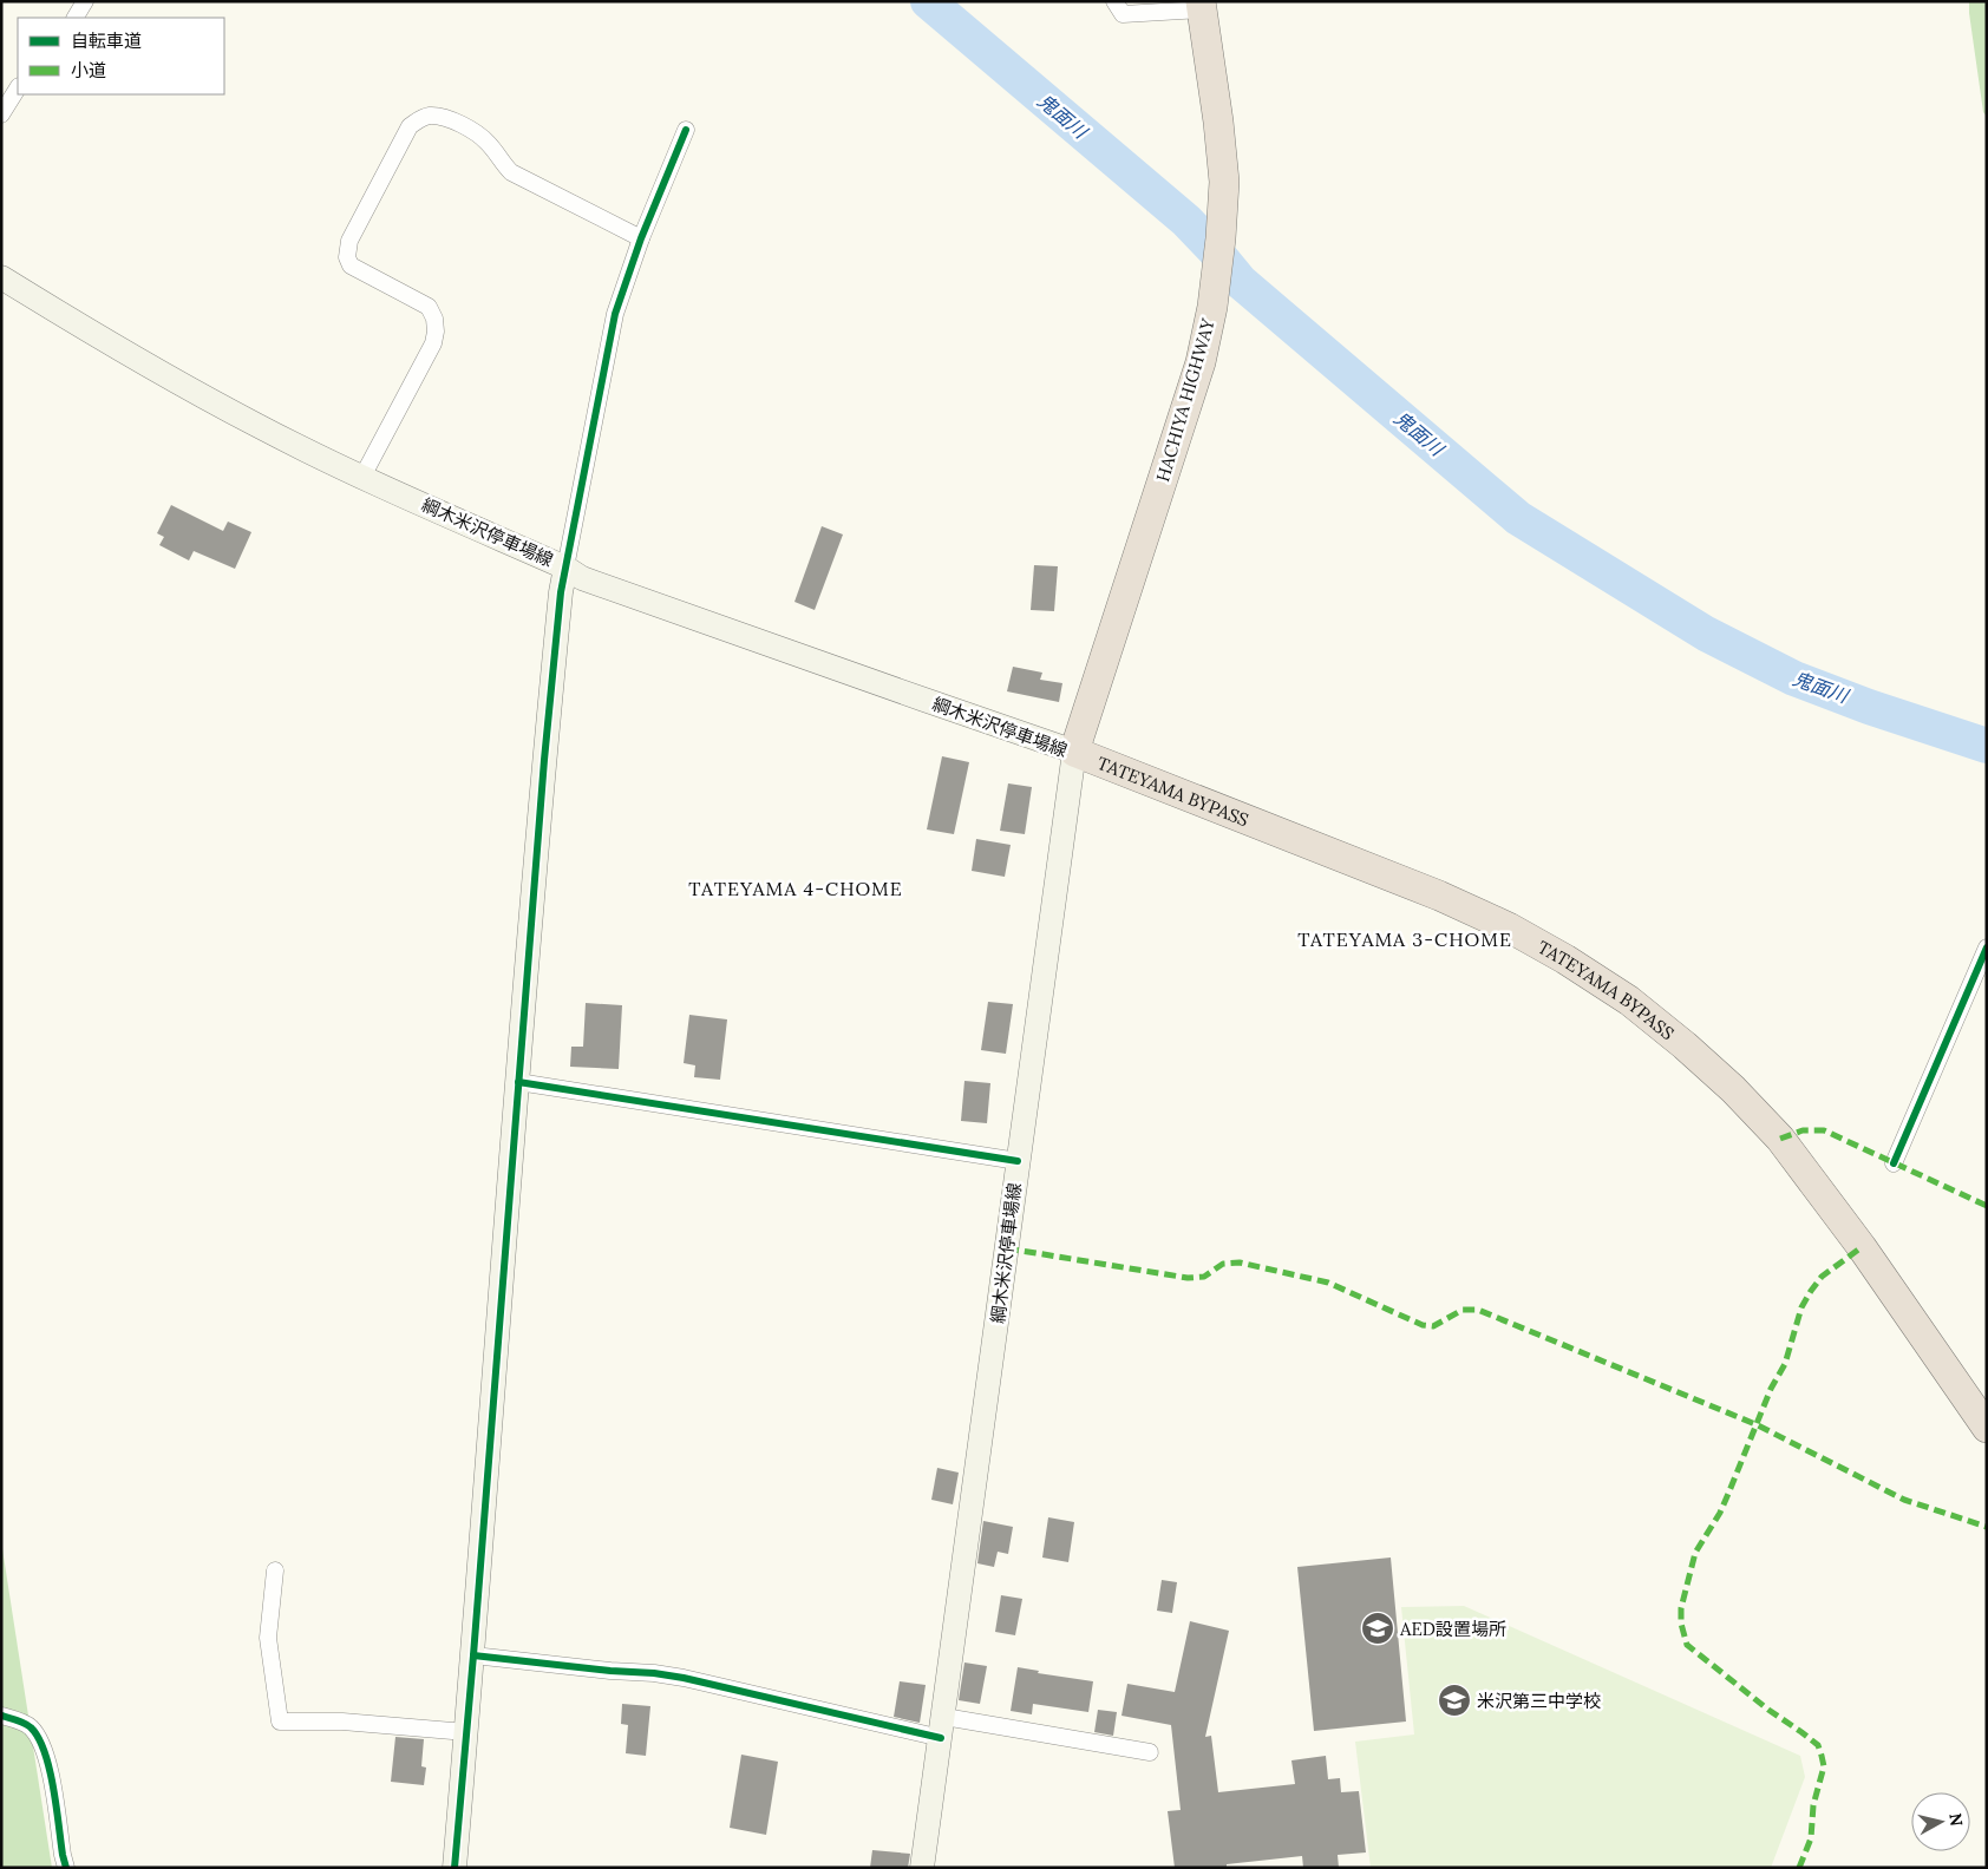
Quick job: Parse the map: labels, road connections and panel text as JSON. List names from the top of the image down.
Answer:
{
  "streets": {
    "highway": ["HACHIYA HIGHWAY", "TATEYAMA BYPASS"],
    "main road": ["綱木米沢停車場線"]
  },
  "crossings": [
    ["HACHIYA HIGHWAY", "綱木米沢停車場線"],
    ["HACHIYA HIGHWAY", "TATEYAMA BYPASS"],
    ["綱木米沢停車場線", "TATEYAMA BYPASS"]
  ],
  "districts": ["TATEYAMA 4-CHOME", "TATEYAMA 3-CHOME"],
  "water": ["鬼面川"],
  "places": {
    "school or university": ["AED設置場所", "米沢第三中学校"]
  },
  "legend": ["自転車道", "小道"],
  "north": "right"
}
